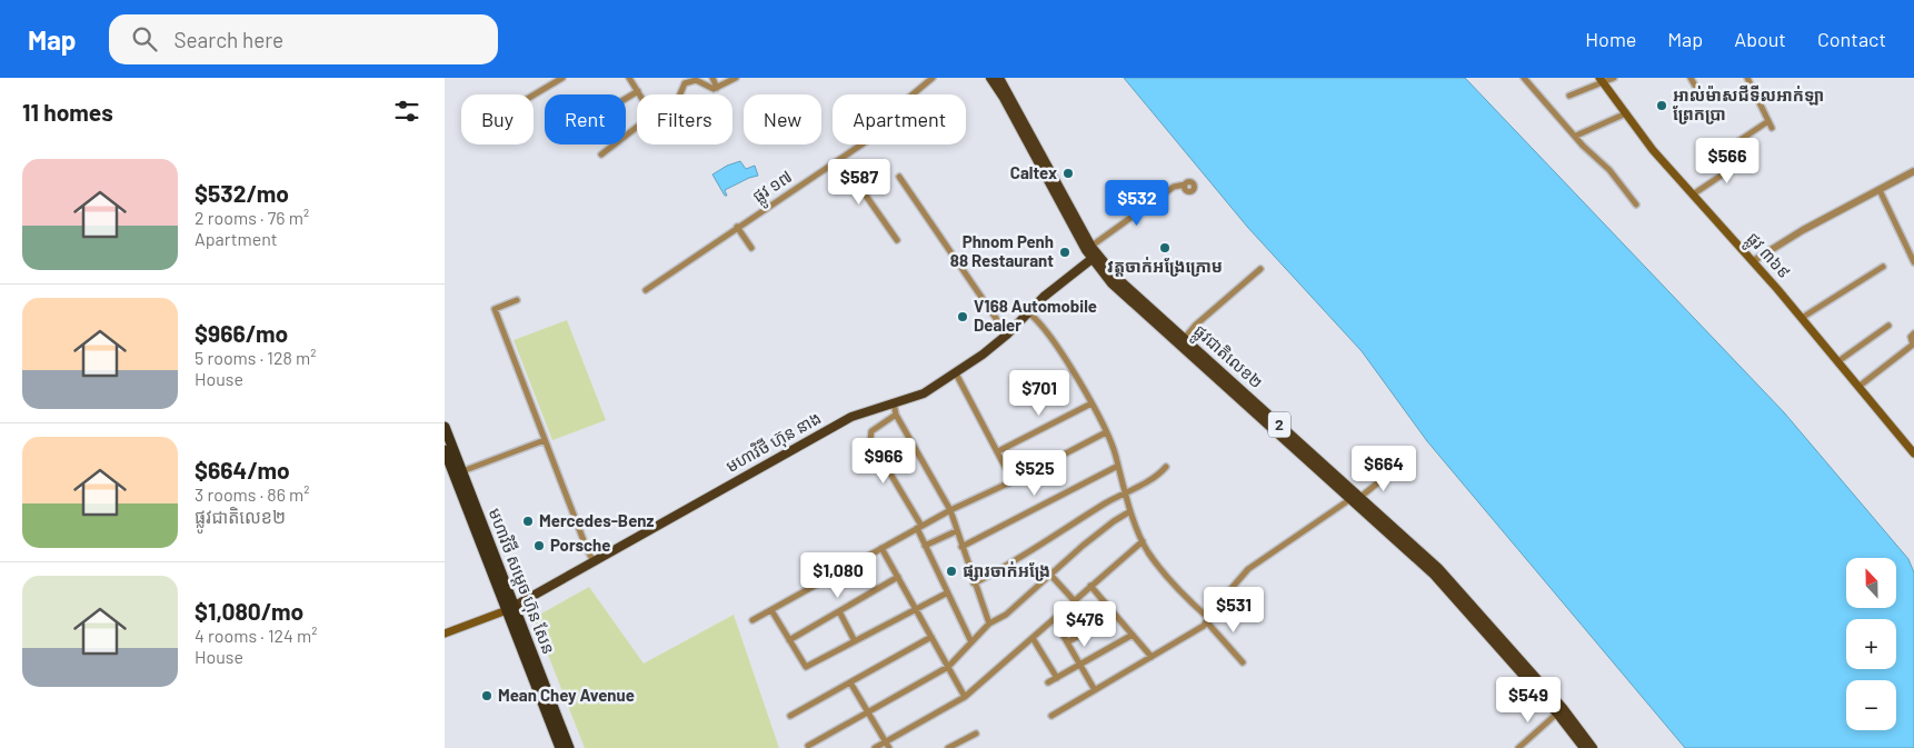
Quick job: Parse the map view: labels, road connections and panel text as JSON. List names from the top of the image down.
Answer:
{
  "streets": {
    "highway": ["មហាវិថី សម្តេច ហ៊ុន សែន"],
    "main road": [
      "ផ្លូវ ៣៦៩",
      "ផ្លូវជាតិលេខ២",
      "2",
      "មហាវិថី ហ៊ុន នាង"
    ],
    "street": ["ផ្លូវ ១៧"]
  },
  "crossings": [
    ["ផ្លូវជាតិលេខ២", "មហាវិថី ហ៊ុន នាង"],
    ["មហាវិថី ហ៊ុន នាង", "មហាវិថី សម្តេច ហ៊ុន សែន"]
  ],
  "places": [
    "អាល់ម៉ាសជីទីលអាក់ឡា ព្រែកប្រា",
    "Caltex",
    "វត្តចាក់អង្រែក្រោម",
    "Phnom Penh 88 Restaurant",
    "V168 Automobile Dealer",
    "Mercedes-Benz",
    "Porsche",
    "ផ្សារចាក់អង្រែ",
    "Mean Chey Avenue"
  ],
  "north": "top",
  "page": {
    "header": "Map",
    "search": "Search here",
    "nav": [
      "Home",
      "Map",
      "About",
      "Contact"
    ],
    "heading": "11 homes",
    "chip": [
      "Buy",
      "Rent",
      "Filters",
      "New",
      "Apartment"
    ],
    "price": [
      "$566",
      "$587",
      "$532",
      "$701",
      "$966",
      "$664",
      "$525",
      "$1,080",
      "$531",
      "$476",
      "$549"
    ],
    "list": [
      {
        "name": "$532/mo",
        "note": "2 rooms · 76 m² · Apartment"
      },
      {
        "name": "$966/mo",
        "note": "5 rooms · 128 m² · House"
      },
      {
        "name": "$664/mo",
        "note": "3 rooms · 86 m² · ផ្លូវជាតិលេខ២"
      },
      {
        "name": "$1,080/mo",
        "note": "4 rooms · 124 m² · House"
      }
    ],
    "map_buttons": ["+", "−"]
  }
}
